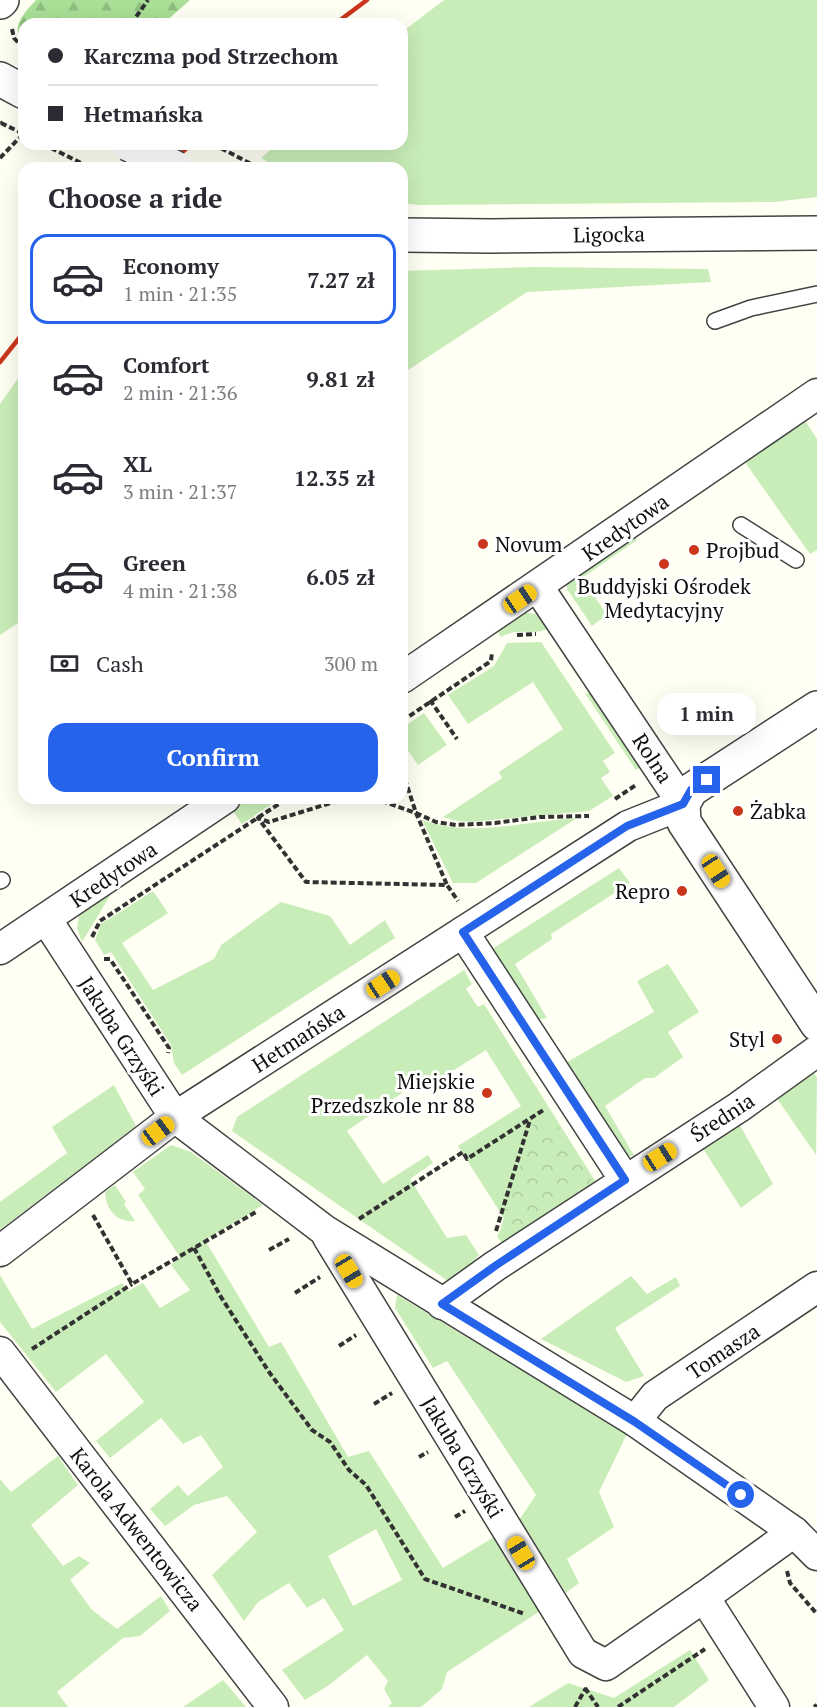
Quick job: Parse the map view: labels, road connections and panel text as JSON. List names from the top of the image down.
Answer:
{
  "streets": {
    "street": [
      "Ligocka",
      "Kredytowa",
      "Rolna",
      "Jakuba Grzyśki",
      "Hetmańska",
      "Średnia",
      "Tomasza",
      "Karola Adwentowicza"
    ]
  },
  "crossings": [
    ["Kredytowa", "Rolna"],
    ["Kredytowa", "Jakuba Grzyśki"],
    ["Rolna", "Hetmańska"],
    ["Jakuba Grzyśki", "Hetmańska"],
    ["Jakuba Grzyśki", "Średnia"],
    ["Jakuba Grzyśki", "Tomasza"]
  ],
  "places": [
    "Novum",
    "Projbud",
    "Buddyjski Ośrodek Medytacyjny",
    "Żabka",
    "Repro",
    "Styl",
    "Miejskie Przedszkole nr 88"
  ],
  "page": {
    "banner": ["Karczma pod Strzechom", "Hetmańska"],
    "heading": "Choose a ride",
    "list": [
      {
        "name": "Economy",
        "note": "1 min · 21:35",
        "value": "7.27 zł"
      },
      {
        "name": "Comfort",
        "note": "2 min · 21:36",
        "value": "9.81 zł"
      },
      {
        "name": "XL",
        "note": "3 min · 21:37",
        "value": "12.35 zł"
      },
      {
        "name": "Green",
        "note": "4 min · 21:38",
        "value": "6.05 zł"
      }
    ],
    "pay": ["Cash", "300 m"],
    "bubble": "1 min",
    "buttons": "Confirm"
  }
}
